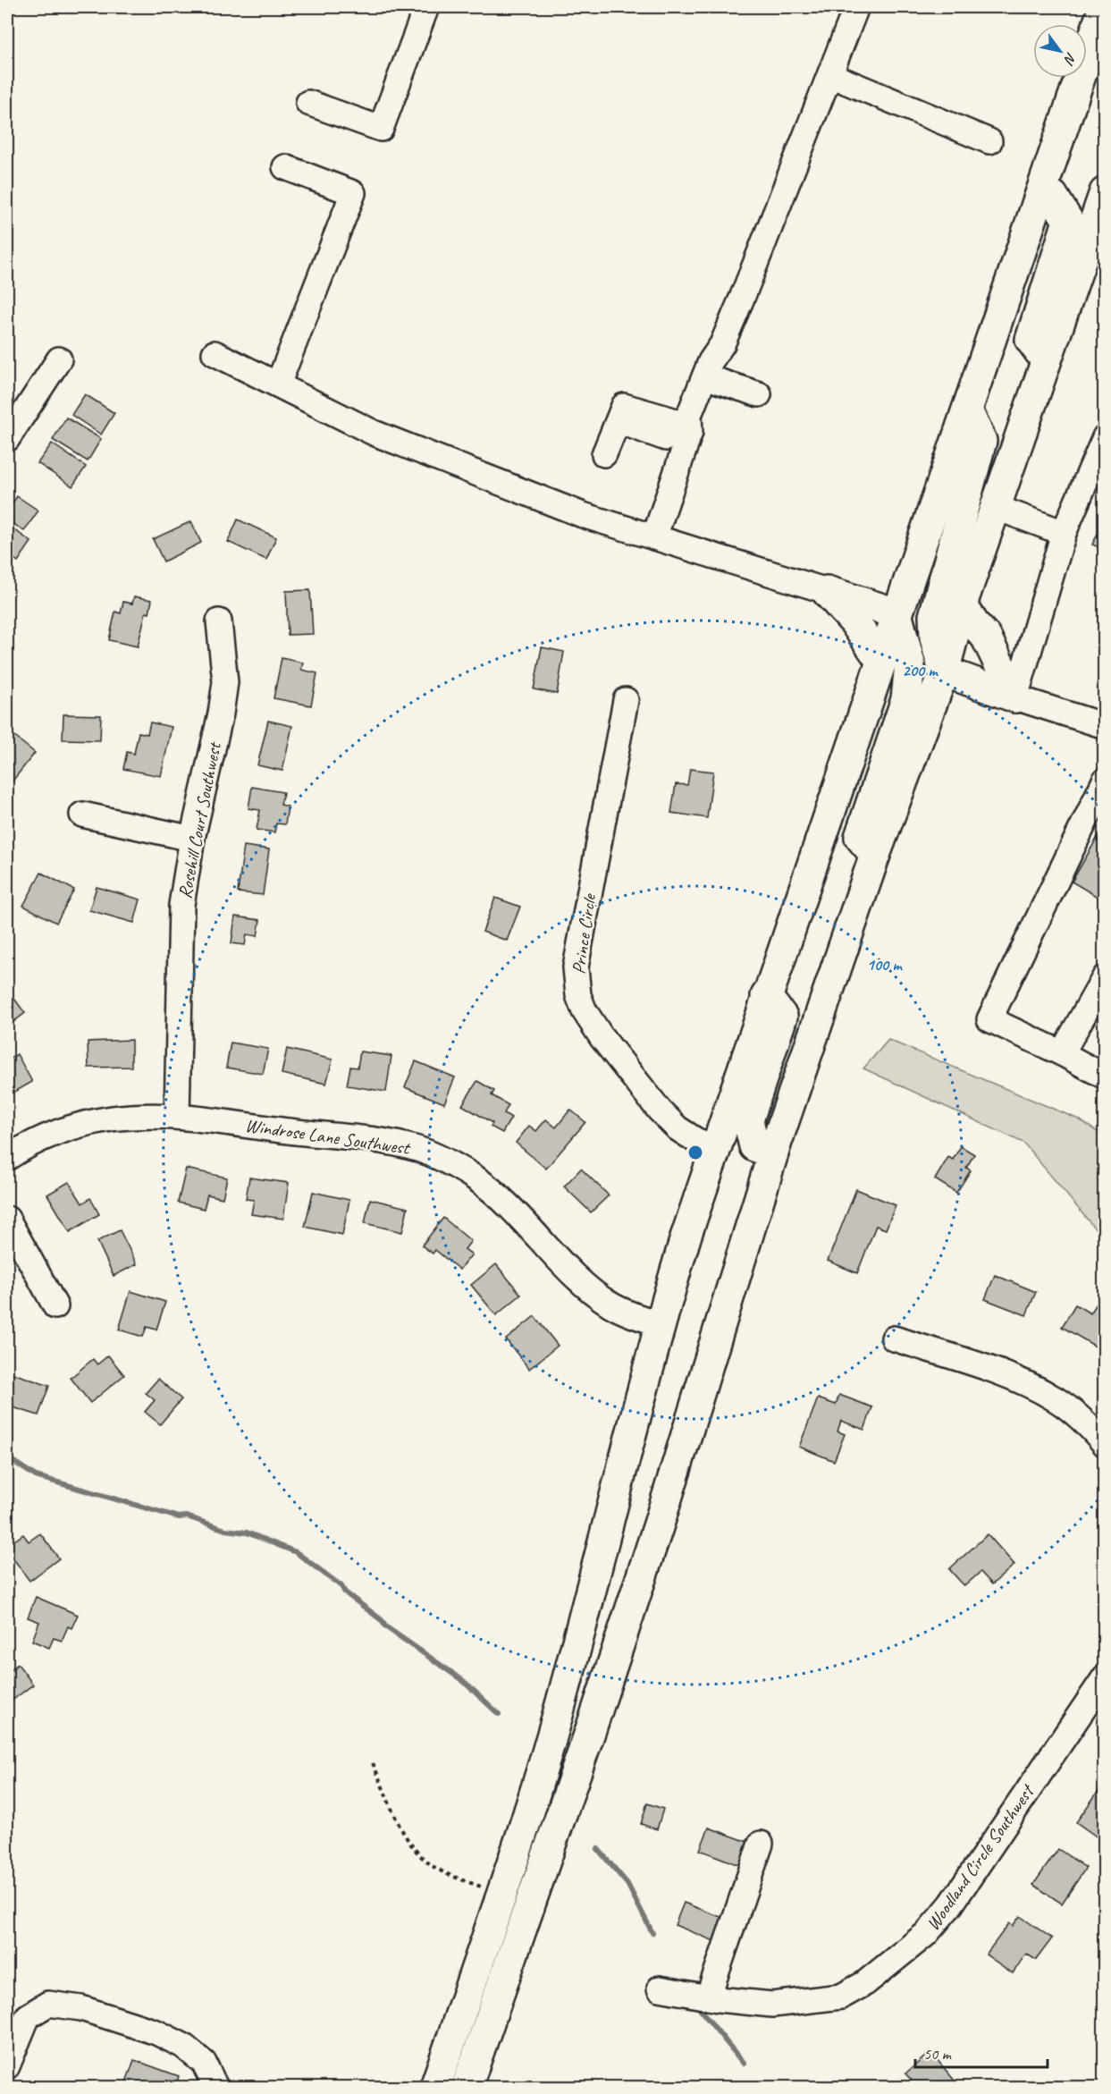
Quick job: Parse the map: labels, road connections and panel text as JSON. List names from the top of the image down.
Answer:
{
  "streets": {
    "street": [
      "Rosehill Court Southwest",
      "Prince Circle",
      "Windrose Lane Southwest",
      "Woodland Circle Southwest"
    ]
  },
  "crossings": [
    ["Rosehill Court Southwest", "Windrose Lane Southwest"]
  ],
  "scale_bar": "50 m",
  "north": "bottom right",
  "rings": ["200 m", "100 m"]
}
